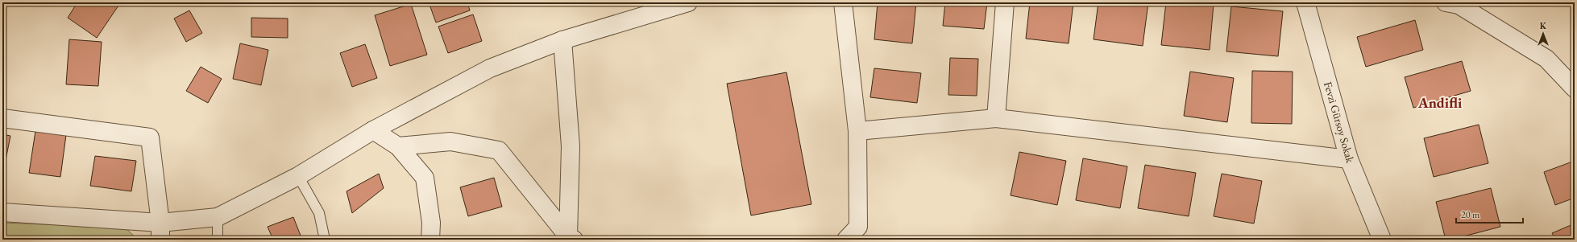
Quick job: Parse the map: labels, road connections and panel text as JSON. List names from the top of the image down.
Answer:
{
  "streets": {
    "street": ["Fevzi Gürsoy Sokak"]
  },
  "districts": ["Andifli"],
  "scale_bar": "20 m",
  "north": "top"
}
